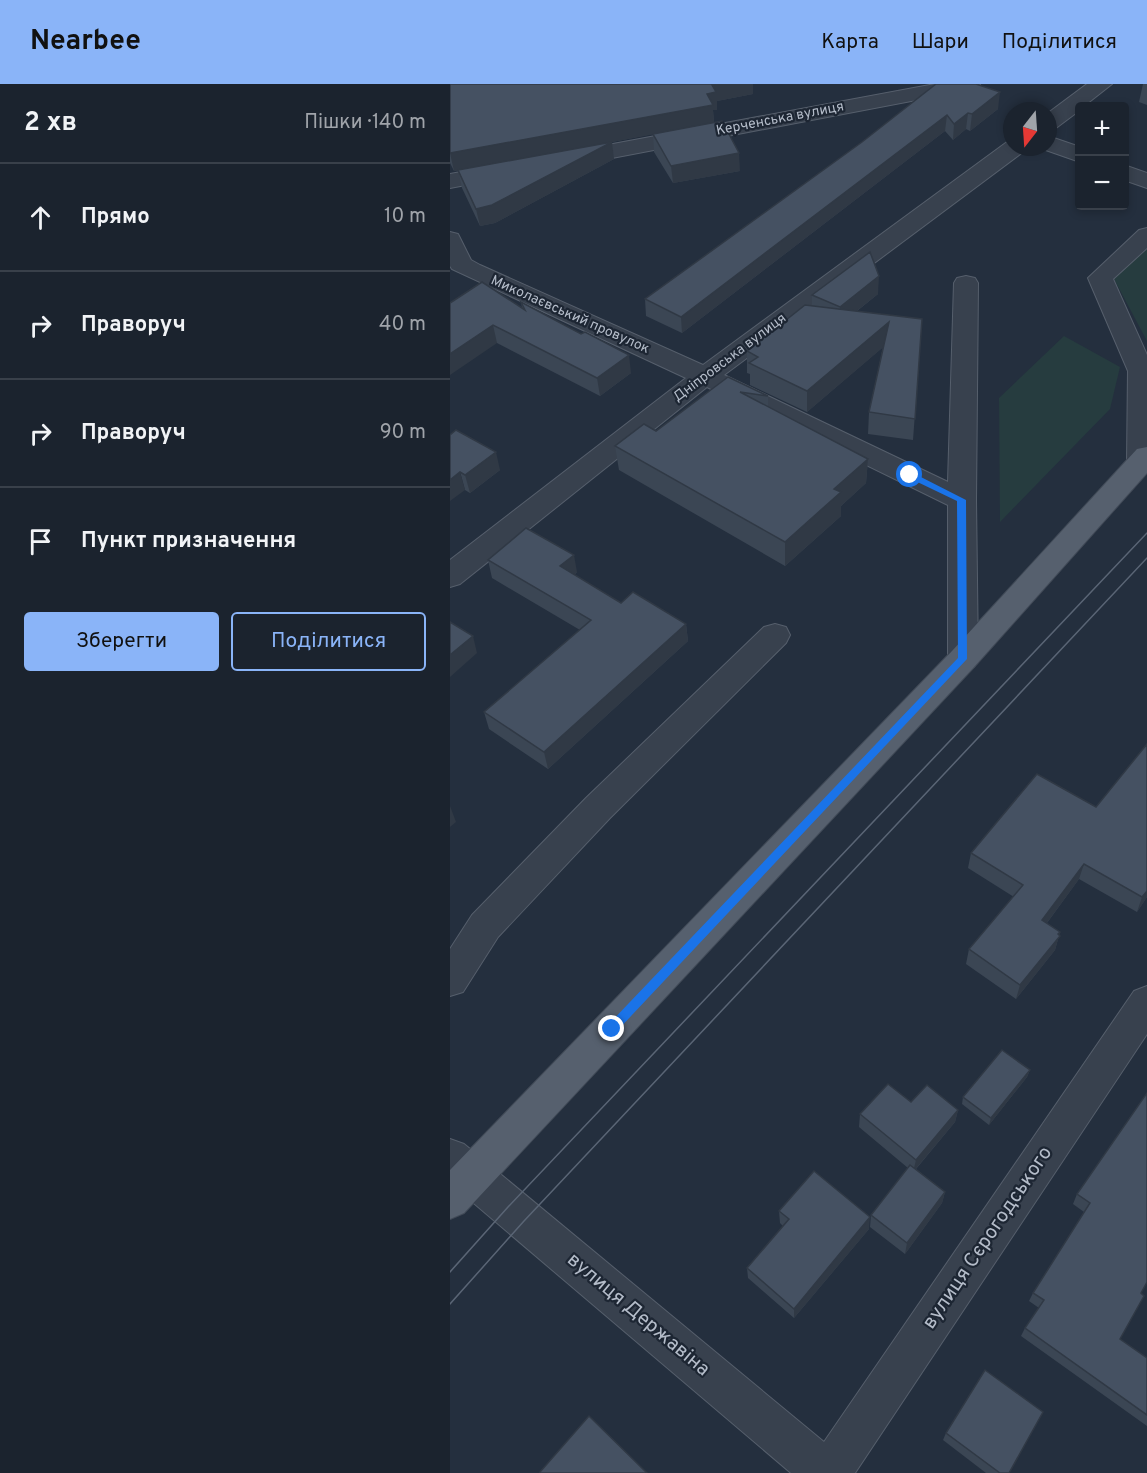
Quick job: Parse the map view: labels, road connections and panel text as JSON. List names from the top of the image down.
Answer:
{
  "streets": {
    "street": [
      "Керченська вулиця",
      "Миколаєвський провулок",
      "Дніпровська вулиця",
      "вулиця Сєрогодського",
      "вулиця Державіна"
    ]
  },
  "crossings": [
    ["Миколаєвський провулок", "Дніпровська вулиця"],
    ["вулиця Сєрогодського", "вулиця Державіна"]
  ],
  "north": "bottom",
  "page": {
    "header": "Nearbee",
    "nav": ["Карта", "Шари", "Поділитися"],
    "heading": ["2 хв", "Пішки · 140 m"],
    "map_buttons": ["+", "−"],
    "list": [
      ["Прямо", "10 m"],
      ["Праворуч", "40 m"],
      ["Праворуч", "90 m"],
      "Пункт призначення"
    ],
    "buttons": ["Зберегти", "Поділитися"]
  }
}
